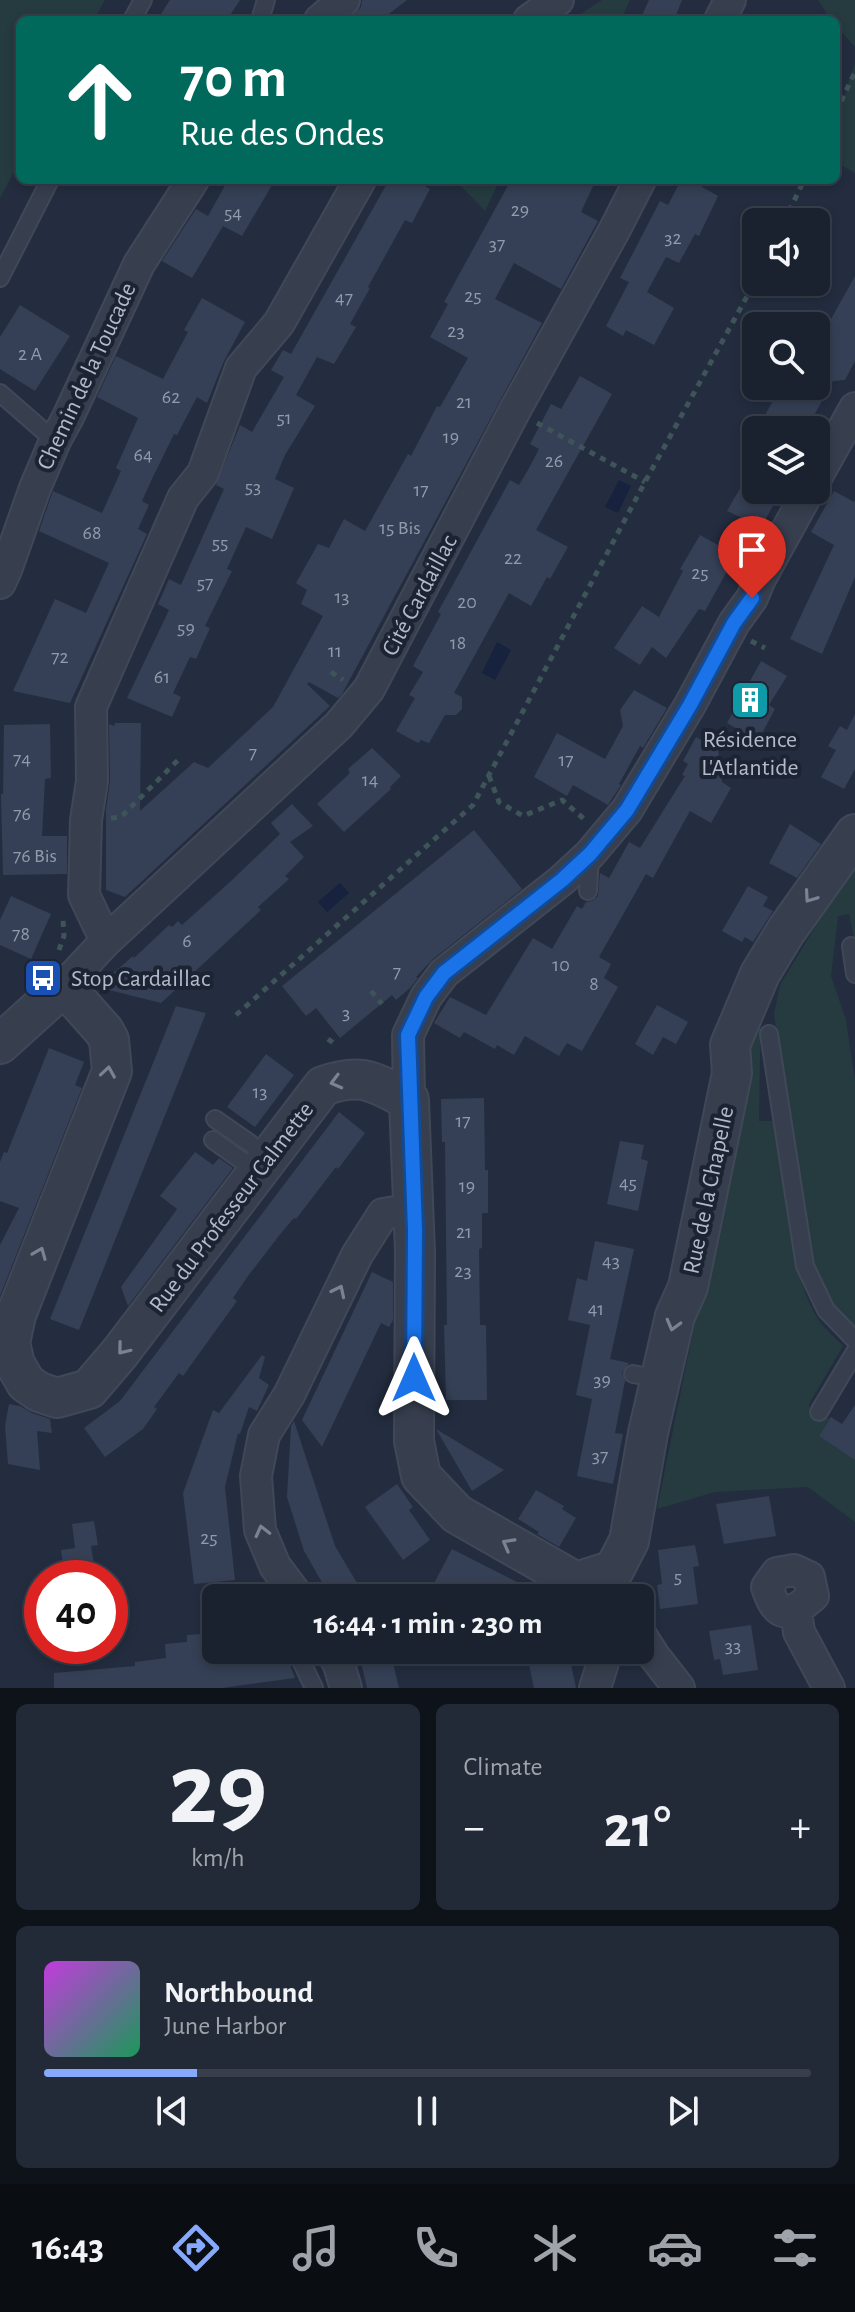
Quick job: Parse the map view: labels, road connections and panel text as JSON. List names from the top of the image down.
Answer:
{
  "streets": {
    "street": [
      "Chemin de la Toucade",
      "Cité Cardaillac",
      "Rue de la Chapelle",
      "Rue du Professeur Calmette"
    ]
  },
  "crossings": [
    ["Cité Cardaillac", "Rue du Professeur Calmette"]
  ],
  "places": {
    "building": ["Résidence L'Atlantide"],
    "bus stop": ["Stop Cardaillac"]
  },
  "house_numbers": [
    "29",
    "54",
    "32",
    "37",
    "25",
    "47",
    "23",
    "2 A",
    "62",
    "21",
    "51",
    "19",
    "64",
    "26",
    "53",
    "17",
    "15 Bis",
    "68",
    "55",
    "22",
    "25",
    "57",
    "13",
    "20",
    "59",
    "18",
    "11",
    "72",
    "61",
    "7",
    "74",
    "17",
    "14",
    "76",
    "76 Bis",
    "78",
    "6",
    "10",
    "7",
    "8",
    "3",
    "13",
    "17",
    "45",
    "19",
    "21",
    "43",
    "23",
    "41",
    "39",
    "37",
    "25",
    "5",
    "33"
  ],
  "page": {
    "turn": ["70 m", "Rue des Ondes"],
    "limit": "40",
    "trip": "16:44 · 1 min · 230 m",
    "tile": [
      ["29", "km/h"],
      "Climate"
    ],
    "heat": ["−", "21°", "+"],
    "song": ["Northbound", "June Harbor"],
    "tabs": "16:43"
  }
}
